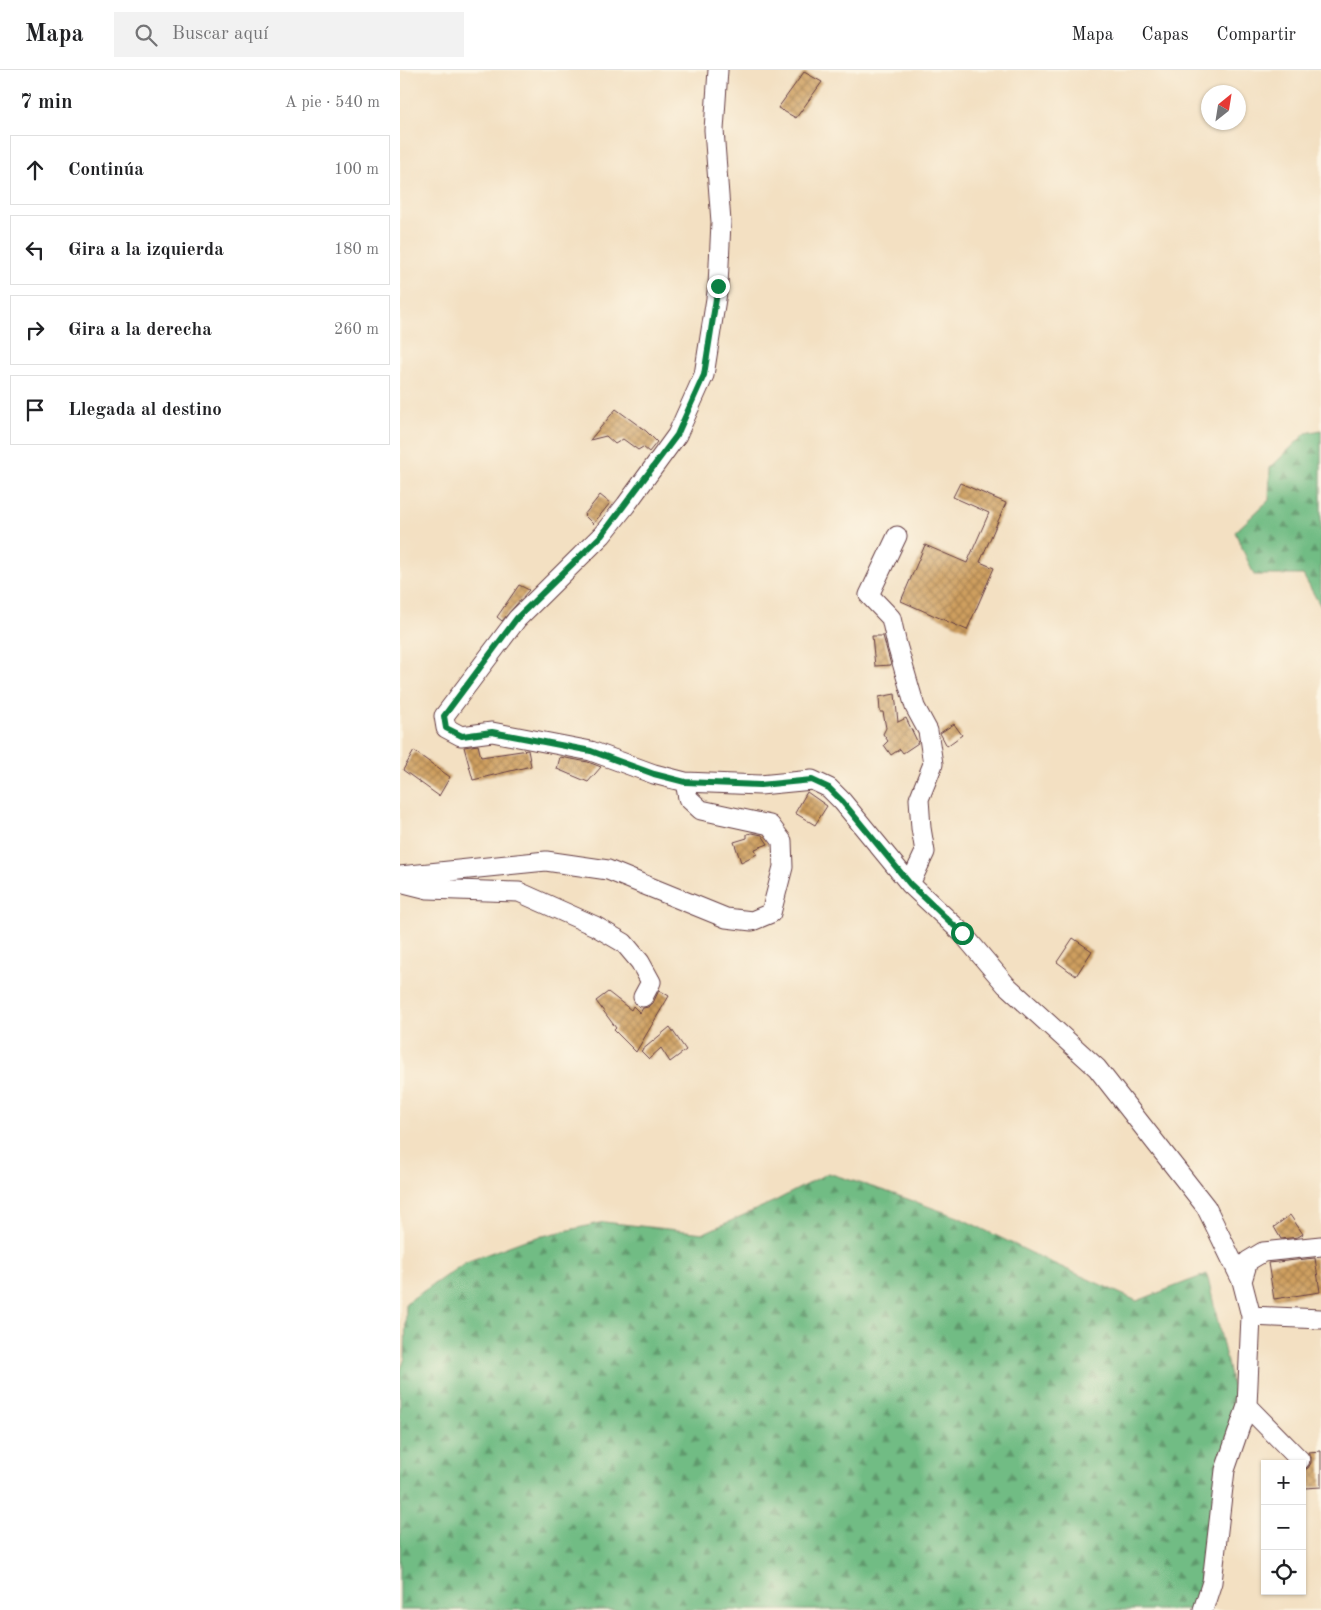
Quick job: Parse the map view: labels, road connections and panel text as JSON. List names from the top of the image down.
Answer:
{
  "north": "top right",
  "page": {
    "header": "Mapa",
    "search": "Buscar aquí",
    "nav": ["Mapa", "Capas", "Compartir"],
    "heading": ["7 min", "A pie · 540 m"],
    "list": [
      ["Continúa", "100 m"],
      ["Gira a la izquierda", "180 m"],
      ["Gira a la derecha", "260 m"],
      "Llegada al destino"
    ],
    "map_buttons": ["+", "−"]
  }
}
